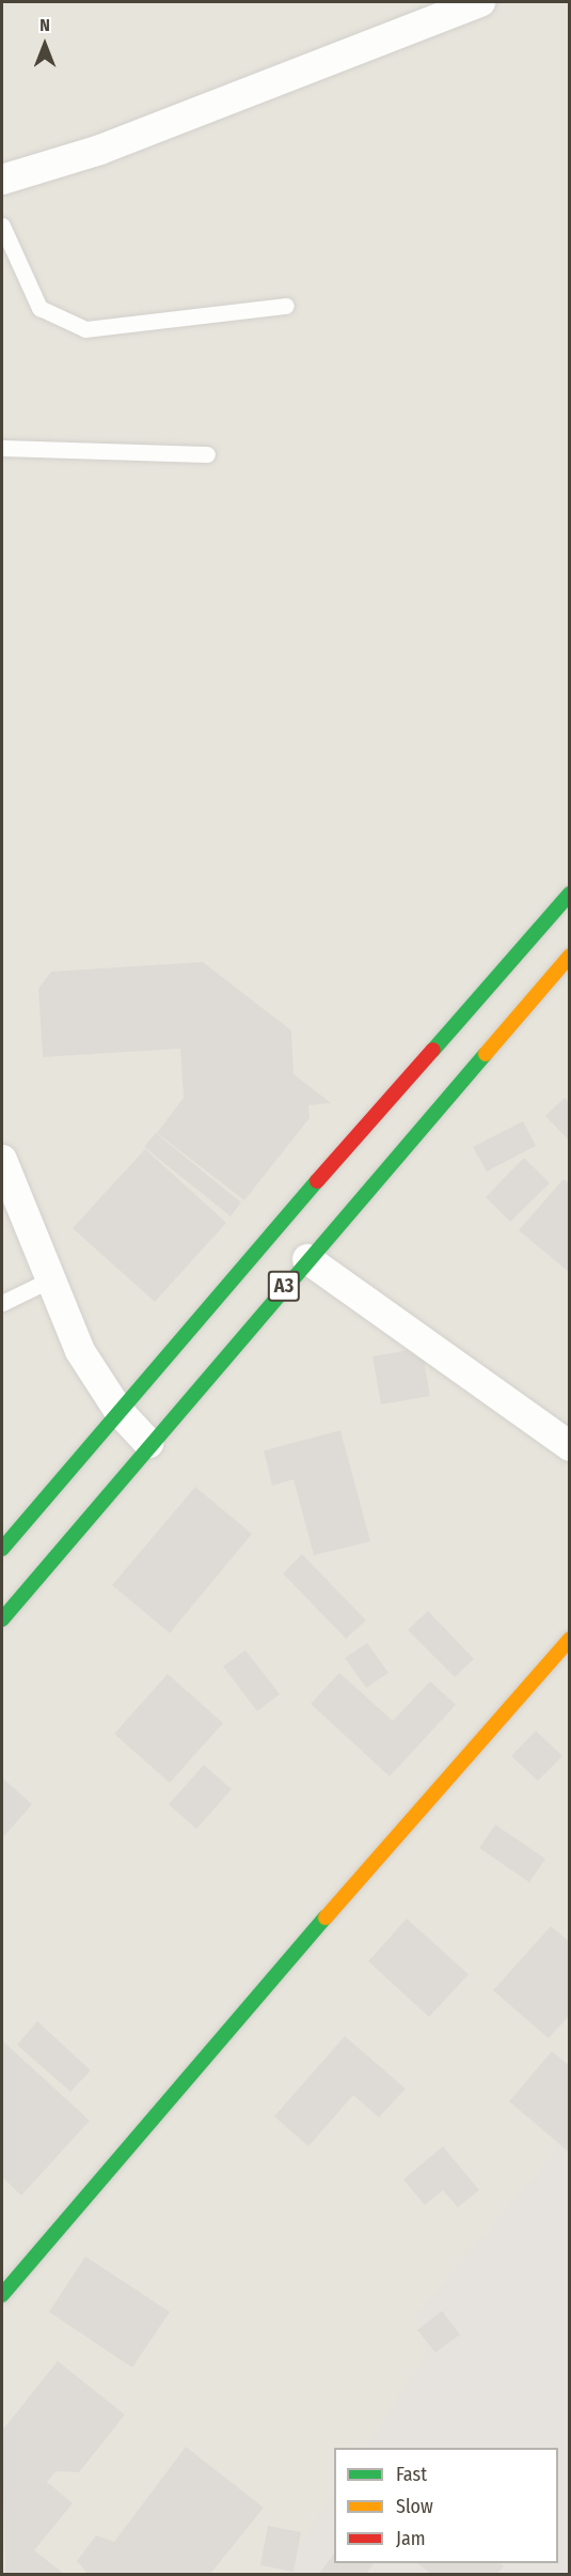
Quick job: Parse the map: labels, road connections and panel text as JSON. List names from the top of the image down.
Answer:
{
  "streets": {
    "main road": ["A3"]
  },
  "legend": ["Fast", "Slow", "Jam"],
  "north": "top"
}
